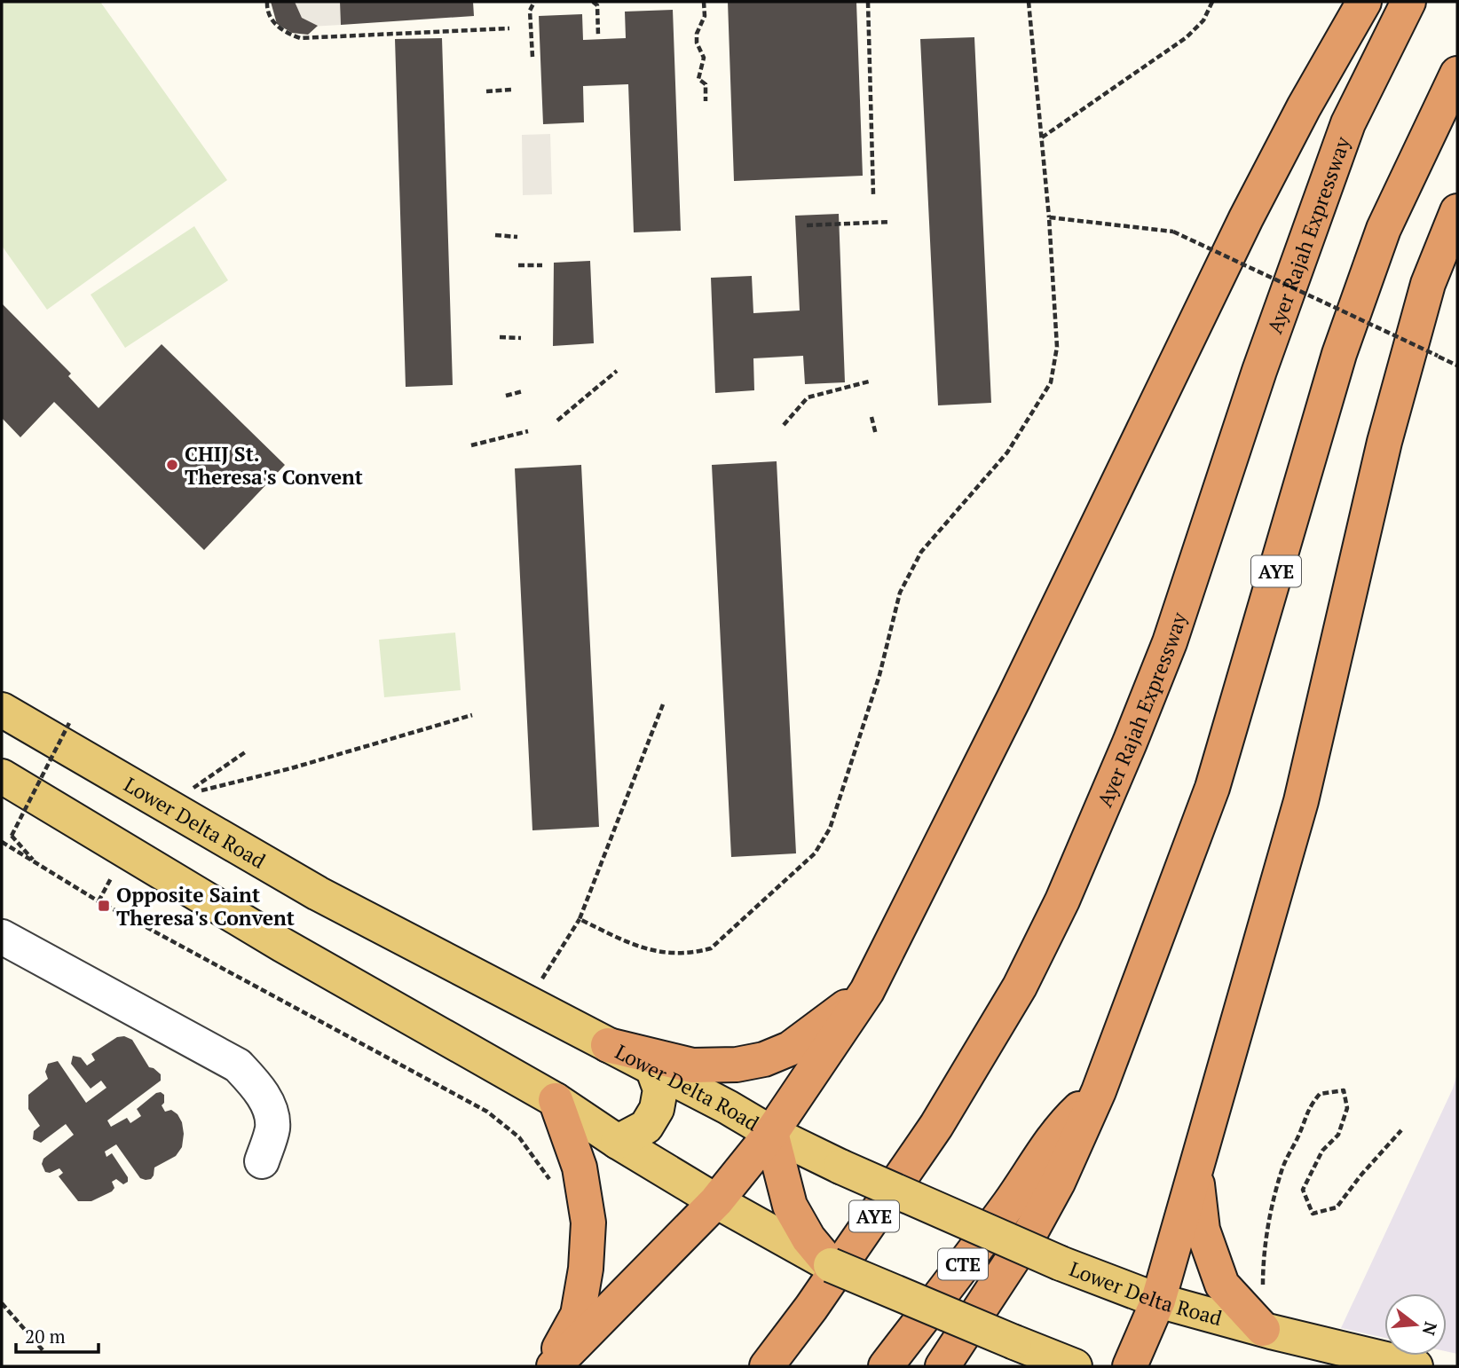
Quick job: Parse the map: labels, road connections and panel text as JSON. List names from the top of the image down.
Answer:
{
  "streets": {
    "highway": ["Ayer Rajah Expressway", "AYE", "CTE"],
    "main road": ["Lower Delta Road"]
  },
  "crossings": [
    ["AYE", "CTE"]
  ],
  "places": {
    "other": ["CHIJ St. Theresa's Convent"],
    "transit": ["Opposite Saint Theresa's Convent"]
  },
  "scale_bar": "20 m",
  "north": "right"
}
